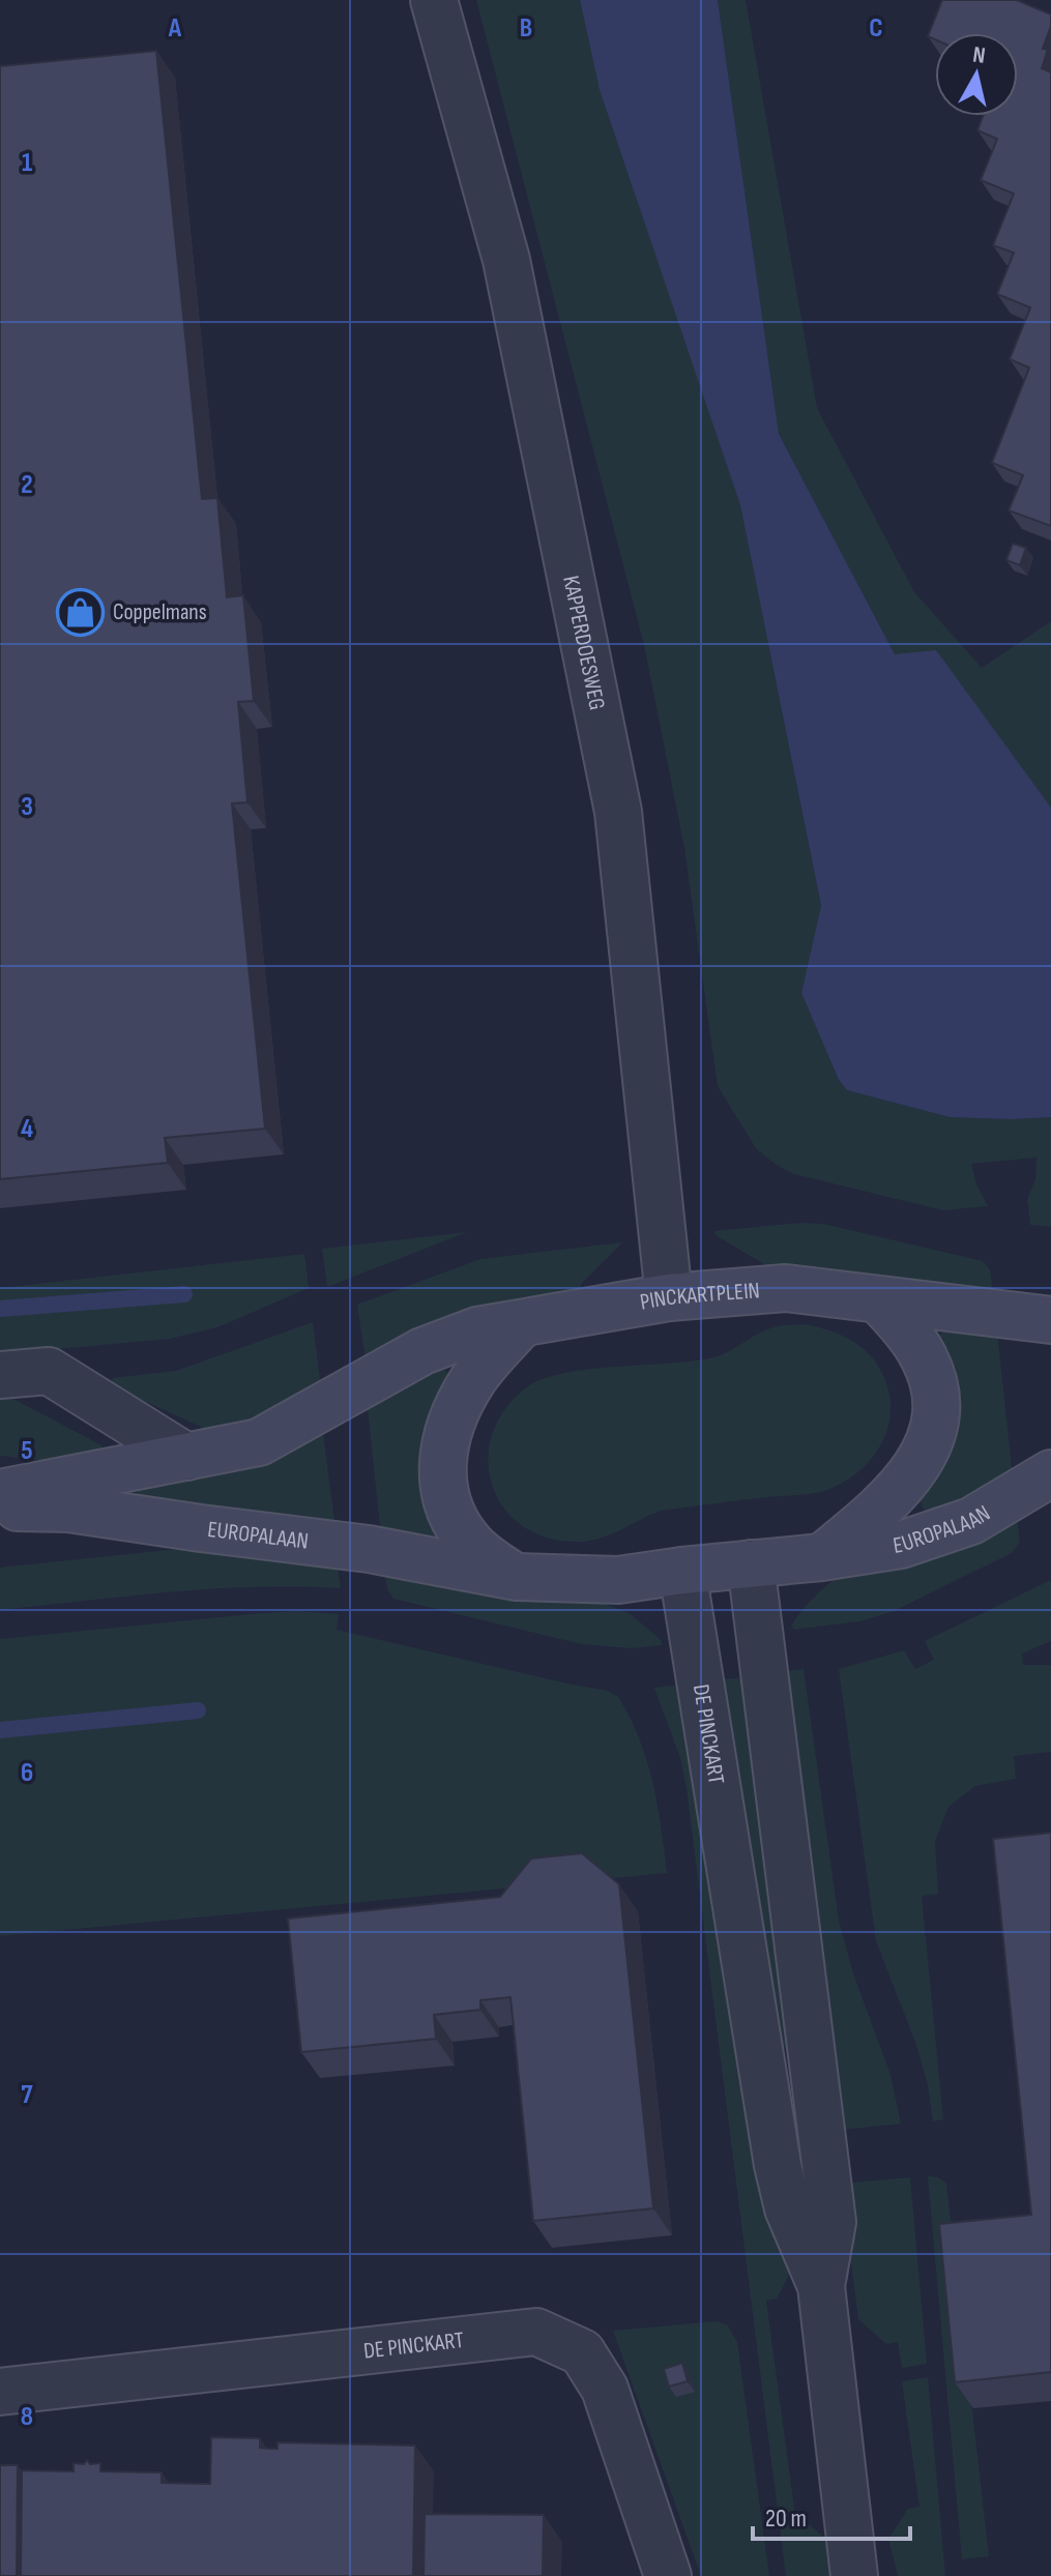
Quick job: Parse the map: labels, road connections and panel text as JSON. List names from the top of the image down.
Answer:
{
  "streets": {
    "main road": ["PINCKARTPLEIN", "EUROPALAAN"],
    "street": ["KAPPERDOESWEG", "DE PINCKART"]
  },
  "crossings": [
    ["KAPPERDOESWEG", "PINCKARTPLEIN"]
  ],
  "places": {
    "shop": ["Coppelmans"]
  },
  "scale_bar": "20 m",
  "north": "top",
  "grid": {
    "columns": ["A", "B", "C"],
    "rows": [
      "1",
      "2",
      "3",
      "4",
      "5",
      "6",
      "7",
      "8"
    ]
  }
}
